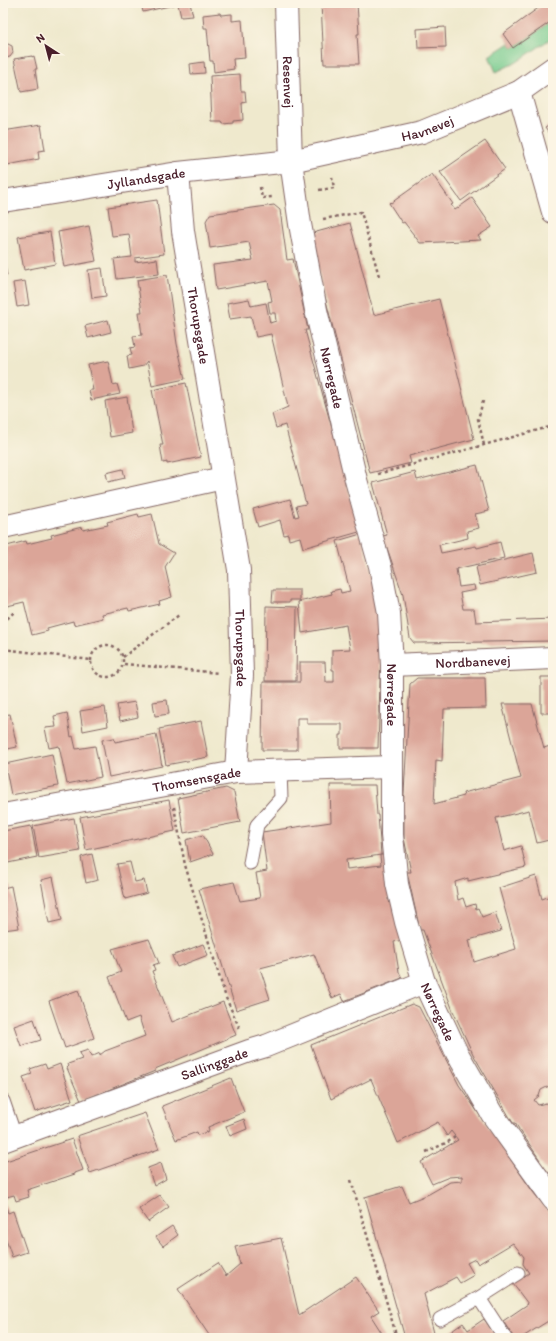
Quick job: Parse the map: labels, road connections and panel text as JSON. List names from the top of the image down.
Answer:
{
  "streets": {
    "street": [
      "Resenvej",
      "Havnevej",
      "Jyllandsgade",
      "Thorupsgade",
      "Nørregade",
      "Nordbanevej",
      "Thomsensgade",
      "Sallinggade"
    ]
  },
  "crossings": [
    ["Resenvej", "Havnevej"],
    ["Resenvej", "Jyllandsgade"],
    ["Resenvej", "Nørregade"],
    ["Havnevej", "Jyllandsgade"],
    ["Havnevej", "Nørregade"],
    ["Jyllandsgade", "Thorupsgade"],
    ["Jyllandsgade", "Nørregade"],
    ["Thorupsgade", "Thomsensgade"],
    ["Nørregade", "Nordbanevej"],
    ["Nørregade", "Thomsensgade"],
    ["Nørregade", "Sallinggade"]
  ],
  "north": "top left"
}
